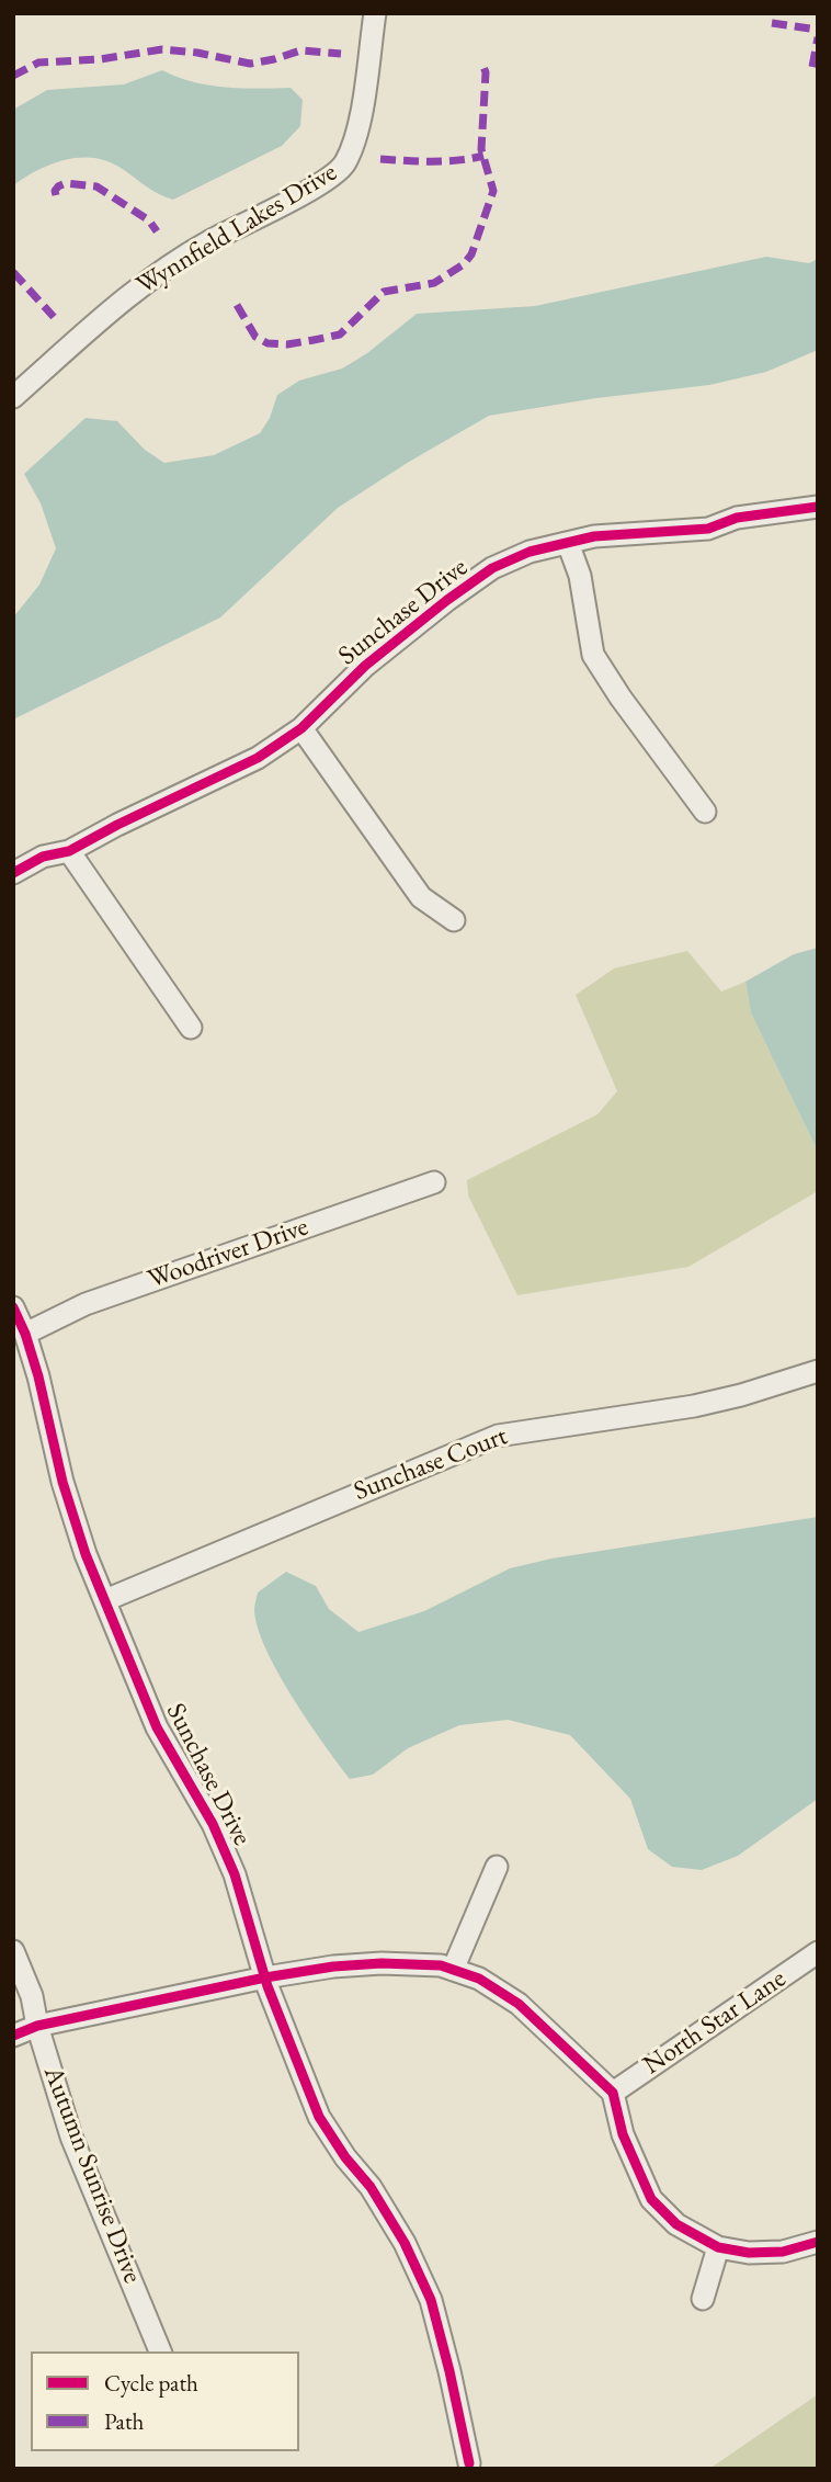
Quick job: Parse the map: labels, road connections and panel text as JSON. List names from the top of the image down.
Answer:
{
  "streets": {
    "street": [
      "Wynnfield Lakes Drive",
      "Sunchase Drive",
      "Woodriver Drive",
      "Sunchase Court",
      "North Star Lane",
      "Autumn Sunrise Drive"
    ]
  },
  "crossings": [
    ["Sunchase Drive", "Woodriver Drive"],
    ["Sunchase Drive", "Sunchase Court"]
  ],
  "legend": ["Cycle path", "Path"]
}
